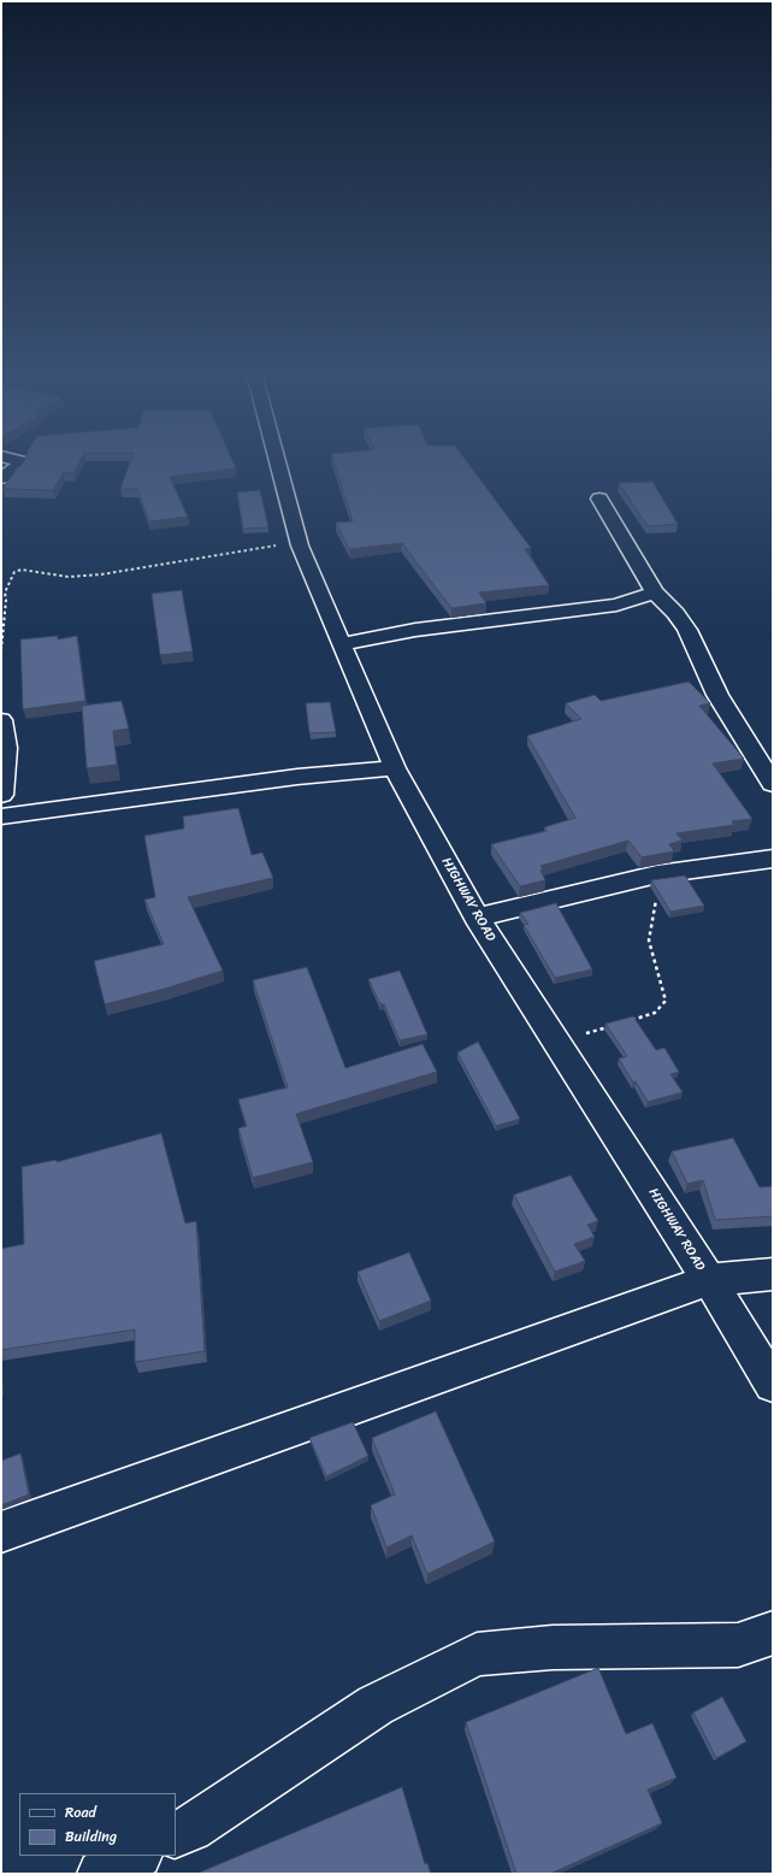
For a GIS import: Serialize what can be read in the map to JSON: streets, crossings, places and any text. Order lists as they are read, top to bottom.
{
  "streets": {
    "street": ["HIGHWAY ROAD"]
  },
  "legend": ["Road", "Building"]
}
